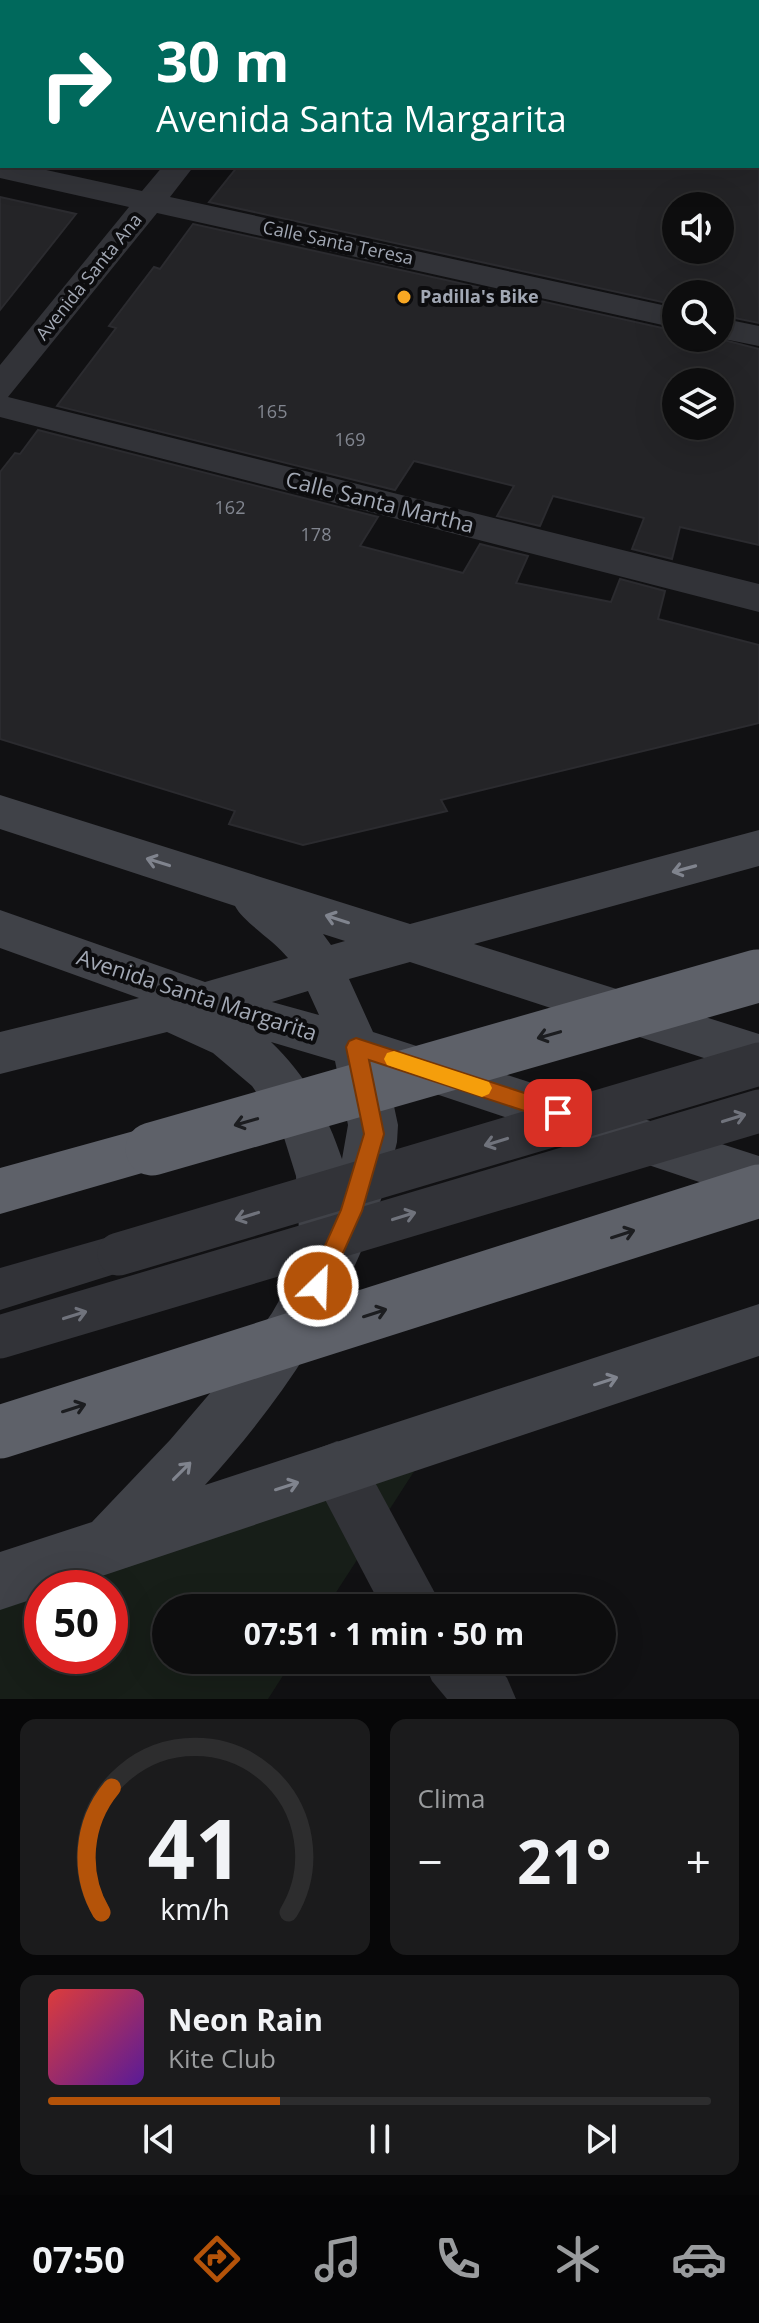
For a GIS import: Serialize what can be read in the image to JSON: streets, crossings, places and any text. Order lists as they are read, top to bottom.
{
  "streets": {
    "main road": ["Avenida Santa Margarita"],
    "street": ["Calle Santa Teresa", "Avenida Santa Ana", "Calle Santa Martha"]
  },
  "crossings": [
    ["Calle Santa Teresa", "Avenida Santa Ana"]
  ],
  "places": ["Padilla's Bike"],
  "house_numbers": [
    "165",
    "169",
    "162",
    "178"
  ],
  "page": {
    "turn": ["30 m", "Avenida Santa Margarita"],
    "limit": "50",
    "trip": "07:51 · 1 min · 50 m",
    "tile": "Clima",
    "heat": ["−", "21°", "+"],
    "song": ["Neon Rain", "Kite Club"],
    "tabs": "07:50",
    "gauge": ["41", "km/h"]
  }
}
